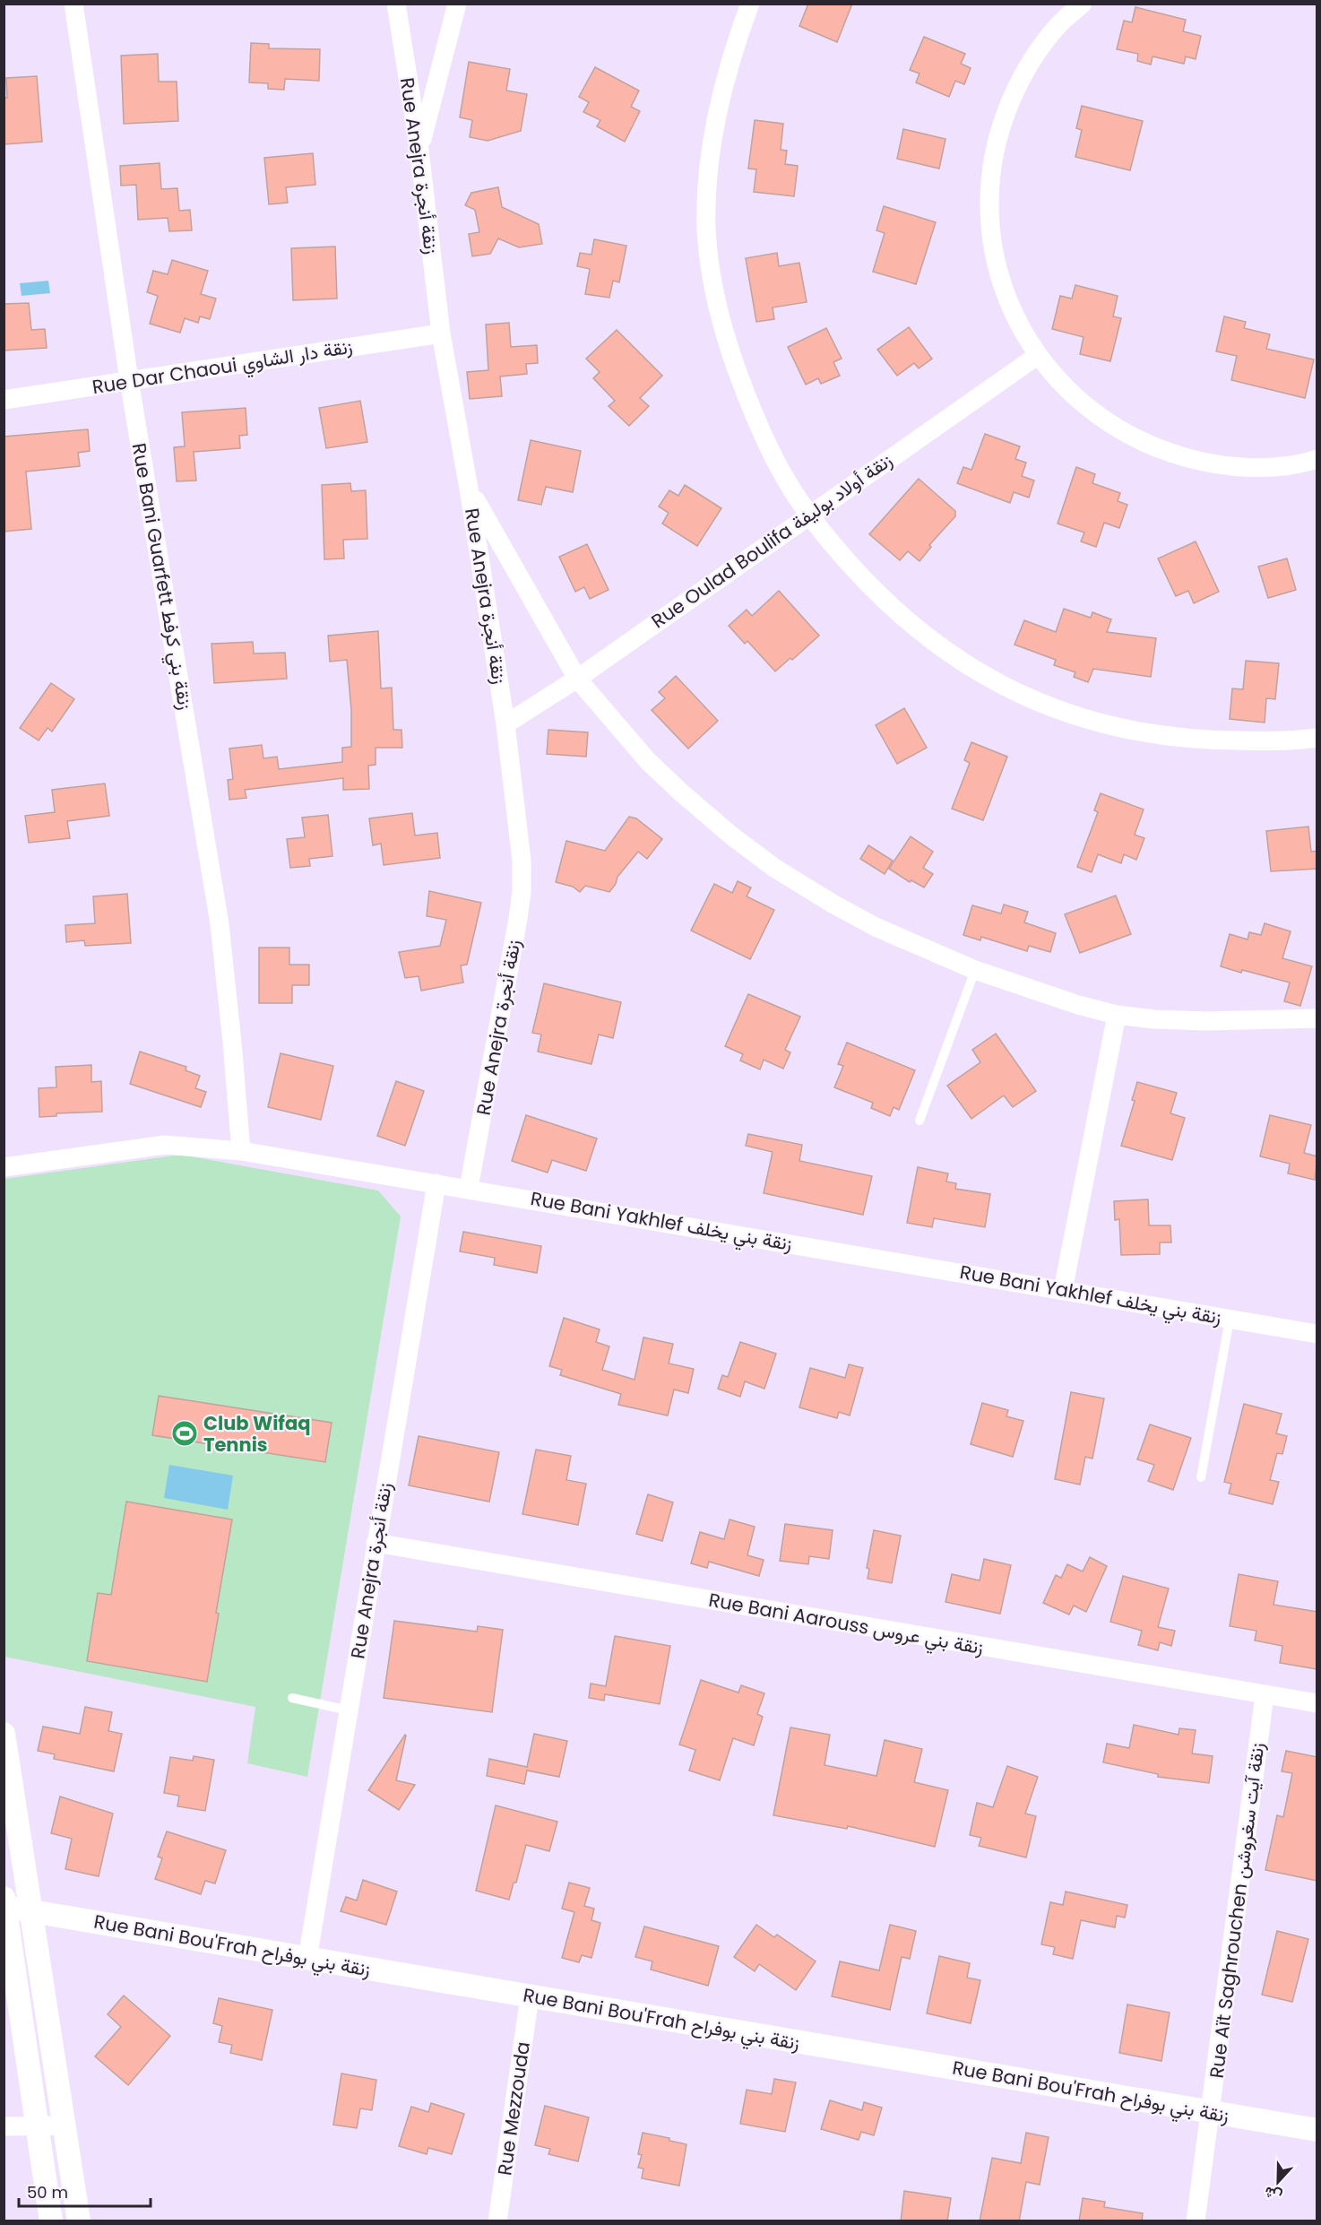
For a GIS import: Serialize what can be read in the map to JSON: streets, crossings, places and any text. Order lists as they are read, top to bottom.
{
  "streets": {
    "street": [
      "Rue Anejra زنقة أنجرة",
      "Rue Dar Chaoui زنقة دار الشاوي",
      "Rue Oulad Boulifa زنقة أولاد بوليفة",
      "Rue Bani Guarfett زنقة بني كرفط",
      "Rue Bani Yakhlef زنقة بني يخلف",
      "Rue Bani Aarouss زنقة بني عروس",
      "Rue Aït Saghrouchen زنقة آيت سغروشن",
      "Rue Bani Bou'Frah زنقة بني بوفراح",
      "Rue Mezzouda"
    ]
  },
  "crossings": [
    ["Rue Anejra زنقة أنجرة", "Rue Dar Chaoui زنقة دار الشاوي"],
    ["Rue Anejra زنقة أنجرة", "Rue Oulad Boulifa زنقة أولاد بوليفة"],
    ["Rue Anejra زنقة أنجرة", "Rue Bani Yakhlef زنقة بني يخلف"],
    ["Rue Anejra زنقة أنجرة", "Rue Bani Aarouss زنقة بني عروس"],
    ["Rue Anejra زنقة أنجرة", "Rue Bani Bou'Frah زنقة بني بوفراح"],
    ["Rue Dar Chaoui زنقة دار الشاوي", "Rue Bani Guarfett زنقة بني كرفط"],
    ["Rue Bani Guarfett زنقة بني كرفط", "Rue Bani Yakhlef زنقة بني يخلف"],
    ["Rue Bani Aarouss زنقة بني عروس", "Rue Aït Saghrouchen زنقة آيت سغروشن"],
    ["Rue Aït Saghrouchen زنقة آيت سغروشن", "Rue Bani Bou'Frah زنقة بني بوفراح"],
    ["Rue Bani Bou'Frah زنقة بني بوفراح", "Rue Mezzouda"]
  ],
  "places": {
    "sports": ["Club Wifaq Tennis"]
  },
  "scale_bar": "50 m",
  "north": "bottom"
}
